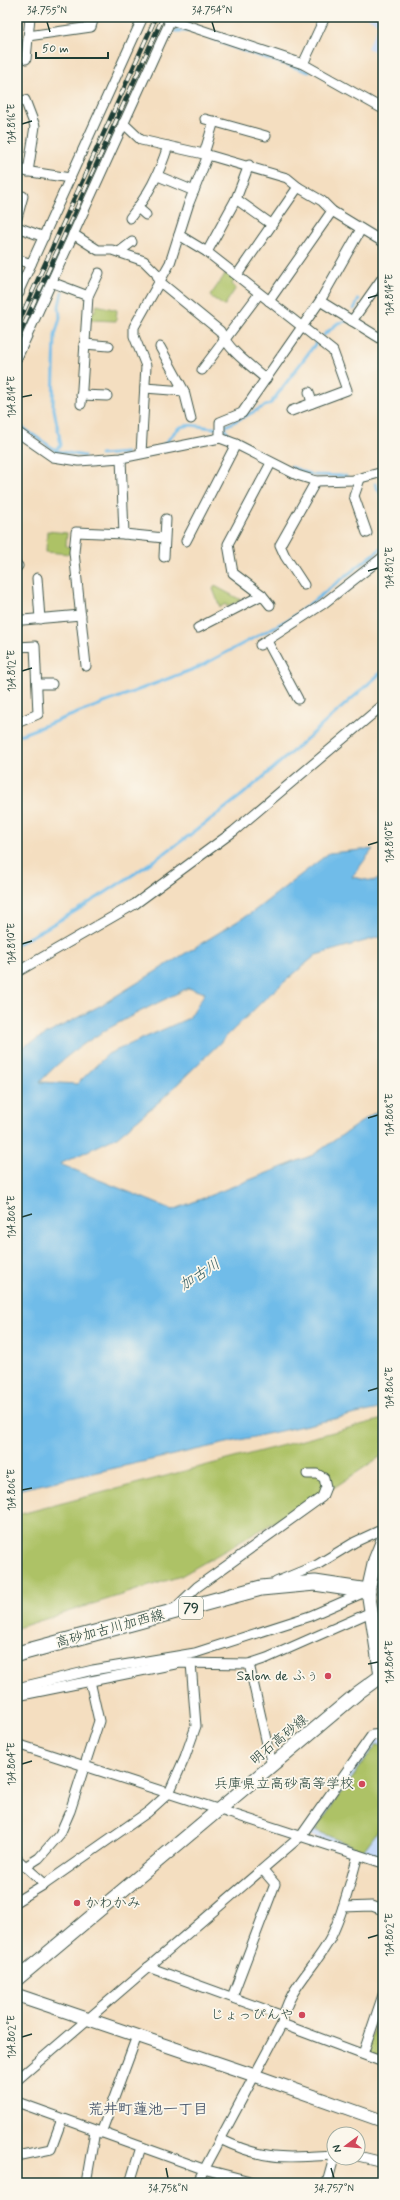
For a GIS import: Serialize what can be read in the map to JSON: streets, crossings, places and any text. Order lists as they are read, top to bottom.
{
  "streets": {
    "main road": ["79", "高砂加古川加西線", "明石高砂線"]
  },
  "crossings": [
    ["高砂加古川加西線", "明石高砂線"]
  ],
  "districts": ["荒井町蓮池一丁目"],
  "water": ["加古川"],
  "places": [
    "Salon de ふぅ",
    "兵庫県立高砂高等学校",
    "かわかみ",
    "じょっぴんや"
  ],
  "scale_bar": "50 m",
  "north": "left",
  "coordinates": [
    "34.755°N",
    "34.754°N",
    "134.816°E",
    "134.814°E",
    "134.812°E",
    "134.810°E",
    "134.808°E",
    "134.806°E",
    "134.804°E",
    "134.802°E",
    "34.758°N",
    "34.757°N"
  ]
}
